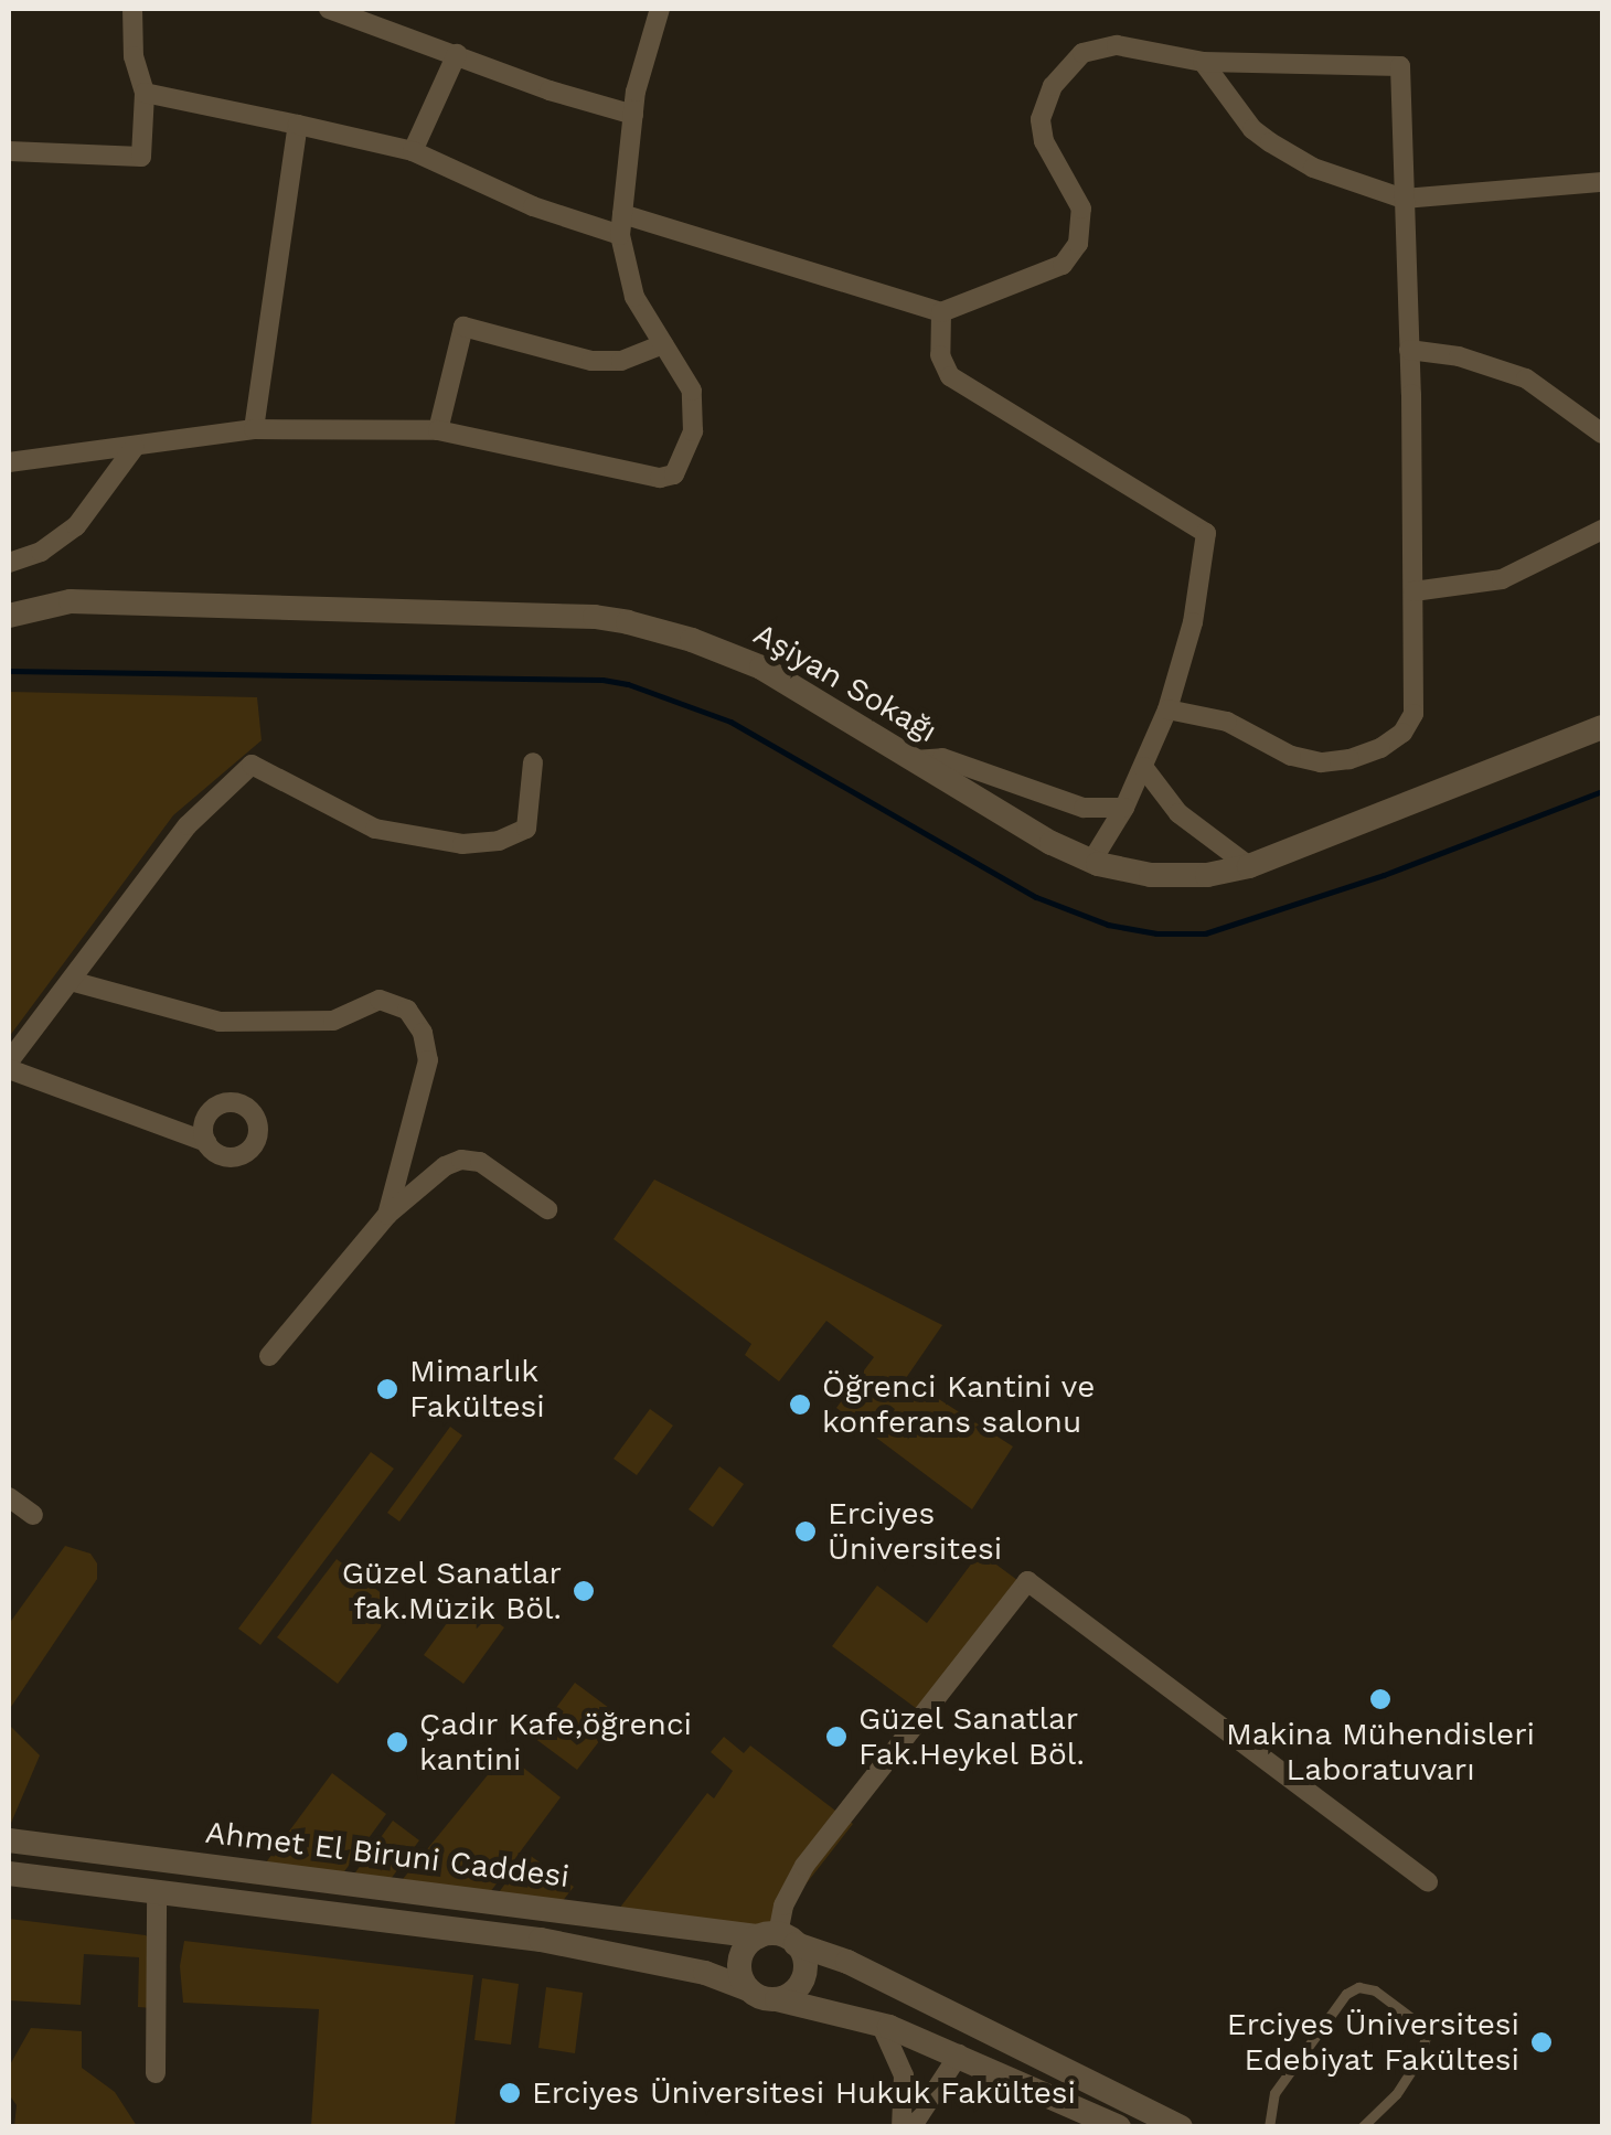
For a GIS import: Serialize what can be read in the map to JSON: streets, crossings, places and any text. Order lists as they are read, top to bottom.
{
  "streets": {
    "street": ["Aşiyan Sokağı", "Ahmet El Biruni Caddesi"]
  },
  "places": [
    "Mimarlık Fakültesi",
    "Öğrenci Kantini ve konferans salonu",
    "Erciyes Üniversitesi",
    "Güzel Sanatlar fak.Müzik Böl.",
    "Makina Mühendisleri Laboratuvarı",
    "Güzel Sanatlar Fak.Heykel Böl.",
    "Çadır Kafe,öğrenci kantini",
    "Erciyes Üniversitesi Edebiyat Fakültesi",
    "Erciyes Üniversitesi Hukuk Fakültesi"
  ]
}
